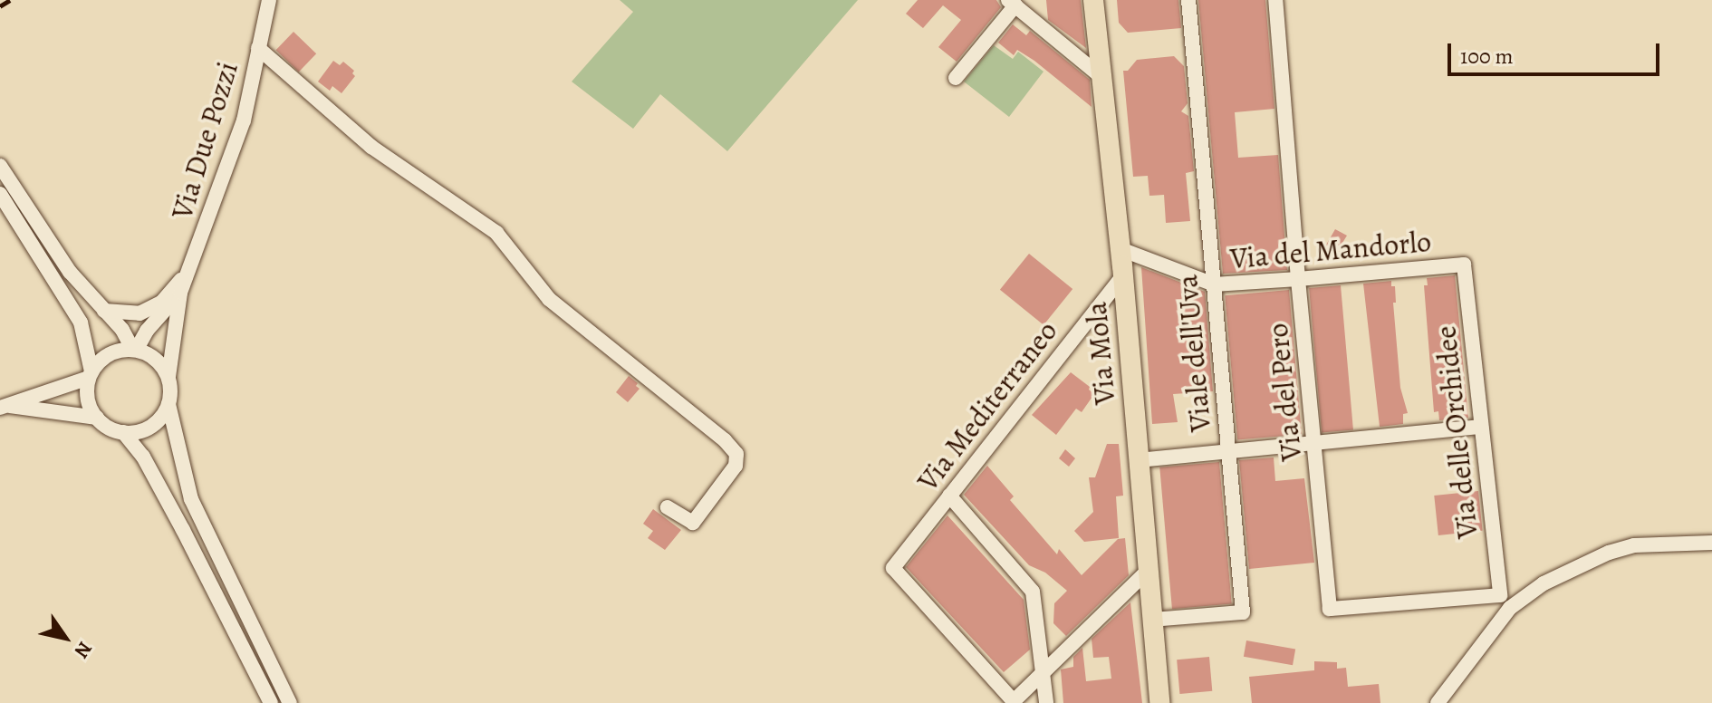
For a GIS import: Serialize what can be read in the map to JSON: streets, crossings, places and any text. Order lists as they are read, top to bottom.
{
  "streets": {
    "main road": ["Via Mola"],
    "street": [
      "Via Due Pozzi",
      "Via del Mandorlo",
      "Viale dell'Uva",
      "Via del Pero",
      "Via Mediterraneo",
      "Via delle Orchidee"
    ]
  },
  "crossings": [
    ["Via del Mandorlo", "Via Mola"],
    ["Via del Mandorlo", "Viale dell'Uva"],
    ["Via del Mandorlo", "Via del Pero"],
    ["Via del Mandorlo", "Via delle Orchidee"],
    ["Via Mola", "Viale dell'Uva"],
    ["Via Mola", "Via Mediterraneo"],
    ["Via del Pero", "Via delle Orchidee"]
  ],
  "scale_bar": "100 m",
  "north": "bottom right"
}
